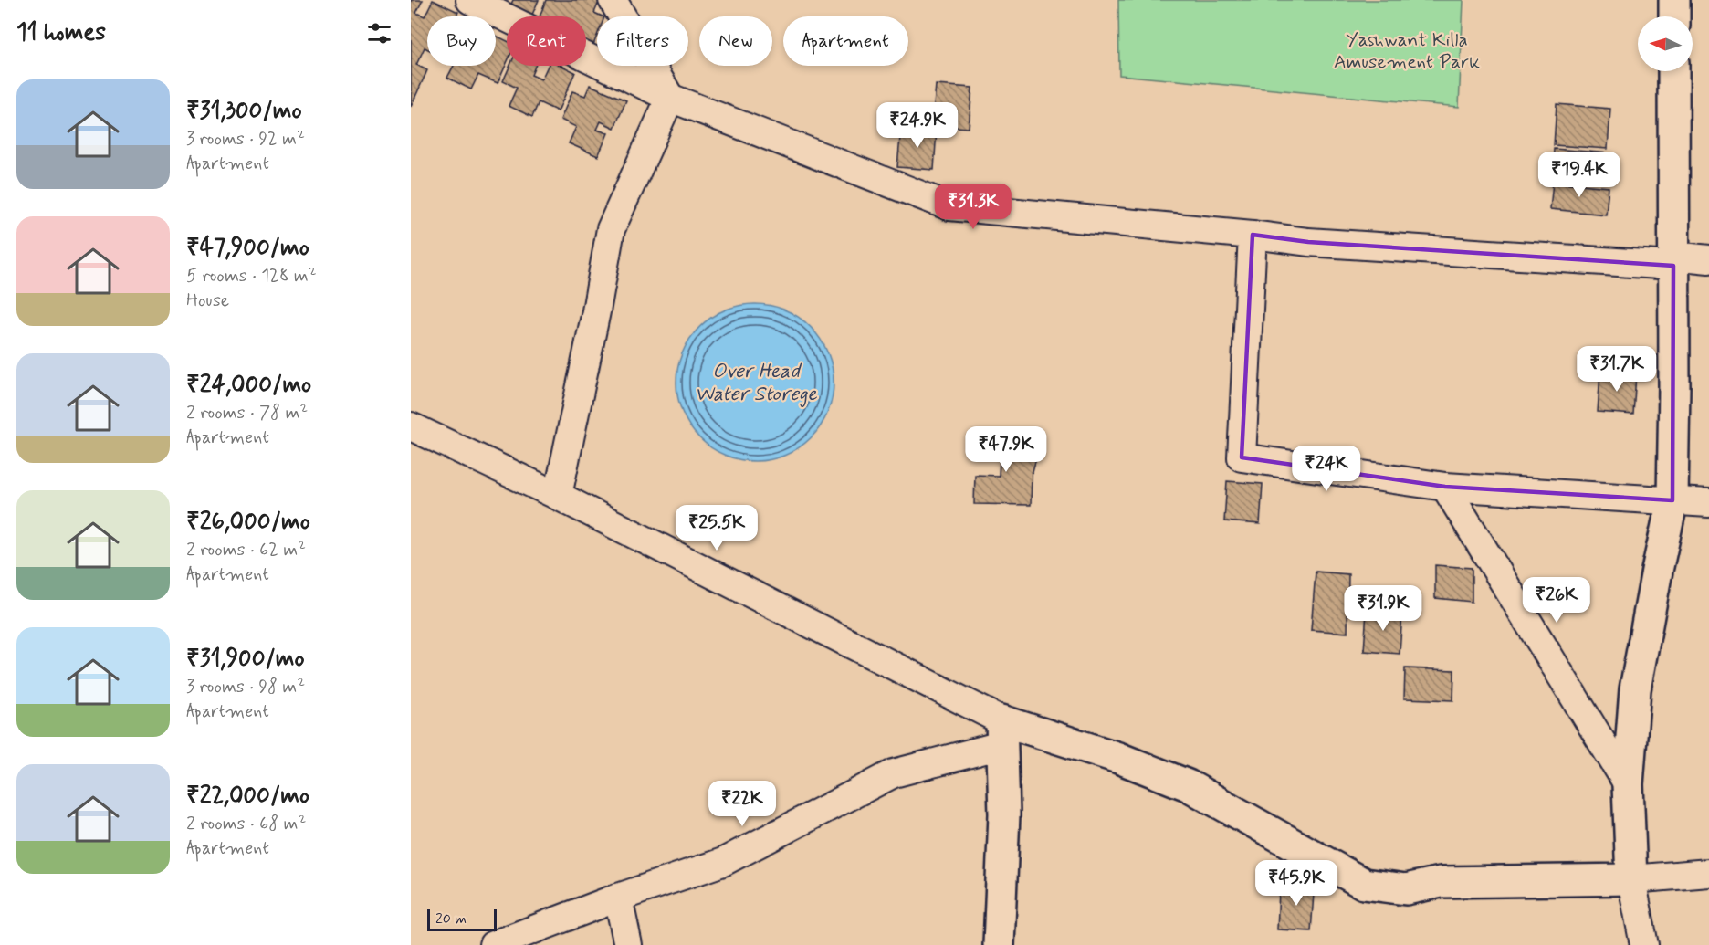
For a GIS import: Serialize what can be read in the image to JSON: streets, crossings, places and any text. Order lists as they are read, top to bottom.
{
  "water": ["Over Head Water Storege"],
  "parks": ["Yashwant Killa Amusement Park"],
  "scale_bar": "20 m",
  "north": "left",
  "page": {
    "heading": "11 homes",
    "chip": [
      "Buy",
      "Rent",
      "Filters",
      "New",
      "Apartment"
    ],
    "list": [
      {
        "name": "₹31,300/mo",
        "note": "3 rooms · 92 m² · Apartment"
      },
      {
        "name": "₹47,900/mo",
        "note": "5 rooms · 128 m² · House"
      },
      {
        "name": "₹24,000/mo",
        "note": "2 rooms · 78 m² · Apartment"
      },
      {
        "name": "₹26,000/mo",
        "note": "2 rooms · 62 m² · Apartment"
      },
      {
        "name": "₹31,900/mo",
        "note": "3 rooms · 98 m² · Apartment"
      },
      {
        "name": "₹22,000/mo",
        "note": "2 rooms · 68 m² · Apartment"
      }
    ],
    "price": [
      "₹24.9K",
      "₹19.4K",
      "₹31.3K",
      "₹31.7K",
      "₹47.9K",
      "₹24K",
      "₹25.5K",
      "₹26K",
      "₹31.9K",
      "₹22K",
      "₹45.9K"
    ],
    "scale": "20 m"
  }
}
